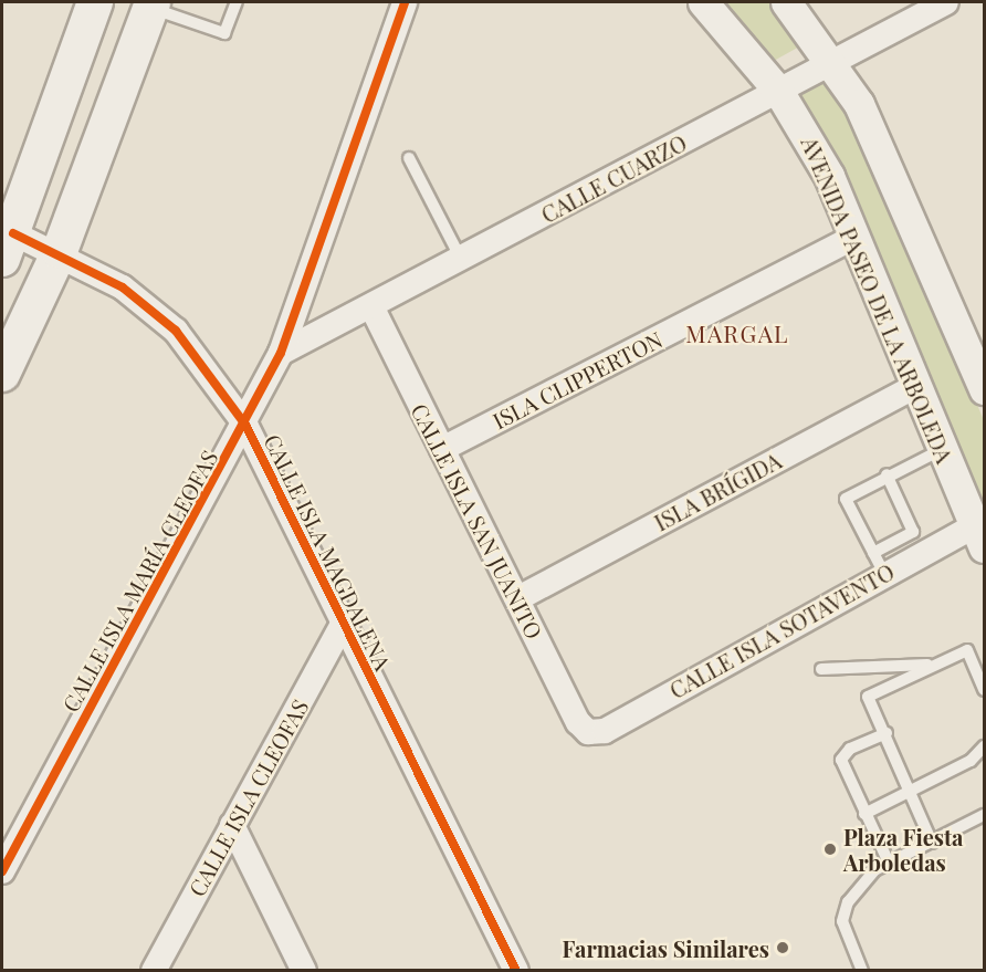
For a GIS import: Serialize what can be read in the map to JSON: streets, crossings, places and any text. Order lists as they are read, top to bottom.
{
  "streets": {
    "street": [
      "CALLE CUARZO",
      "AVENIDA PASEO DE LA ARBOLEDA",
      "ISLA CLIPPERTON",
      "ISLA BRÍGIDA",
      "CALLE ISLA SAN JUANITO",
      "CALLE ISLA MAGDALENA",
      "CALLE ISLA MARÍA CLEOFAS",
      "CALLE ISLA SOTAVENTO",
      "CALLE ISLA CLEOFAS"
    ]
  },
  "crossings": [
    ["CALLE CUARZO", "AVENIDA PASEO DE LA ARBOLEDA"],
    ["CALLE CUARZO", "CALLE ISLA SAN JUANITO"],
    ["CALLE CUARZO", "CALLE ISLA MARÍA CLEOFAS"],
    ["AVENIDA PASEO DE LA ARBOLEDA", "ISLA CLIPPERTON"],
    ["AVENIDA PASEO DE LA ARBOLEDA", "ISLA BRÍGIDA"],
    ["AVENIDA PASEO DE LA ARBOLEDA", "CALLE ISLA SOTAVENTO"],
    ["ISLA CLIPPERTON", "CALLE ISLA SAN JUANITO"],
    ["ISLA BRÍGIDA", "CALLE ISLA SAN JUANITO"],
    ["CALLE ISLA SAN JUANITO", "CALLE ISLA SOTAVENTO"],
    ["CALLE ISLA MAGDALENA", "CALLE ISLA MARÍA CLEOFAS"],
    ["CALLE ISLA MAGDALENA", "CALLE ISLA CLEOFAS"]
  ],
  "districts": ["MARGAL"],
  "places": ["Plaza Fiesta Arboledas", "Farmacias Similares"]
}
